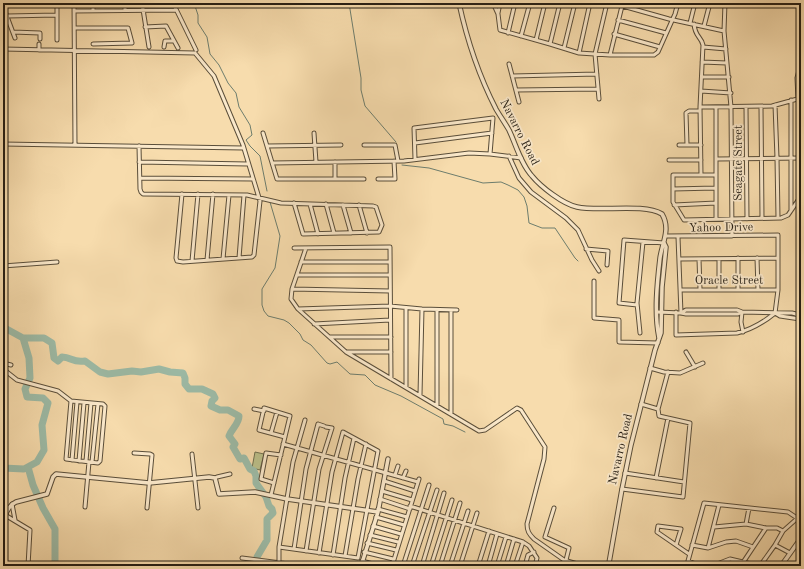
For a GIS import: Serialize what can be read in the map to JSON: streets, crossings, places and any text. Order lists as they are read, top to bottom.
{
  "streets": {
    "street": [
      "Navarro Road",
      "Seagate Street",
      "Yahoo Drive",
      "Oracle Street"
    ]
  },
  "crossings": [
    ["Navarro Road", "Yahoo Drive"]
  ]
}
